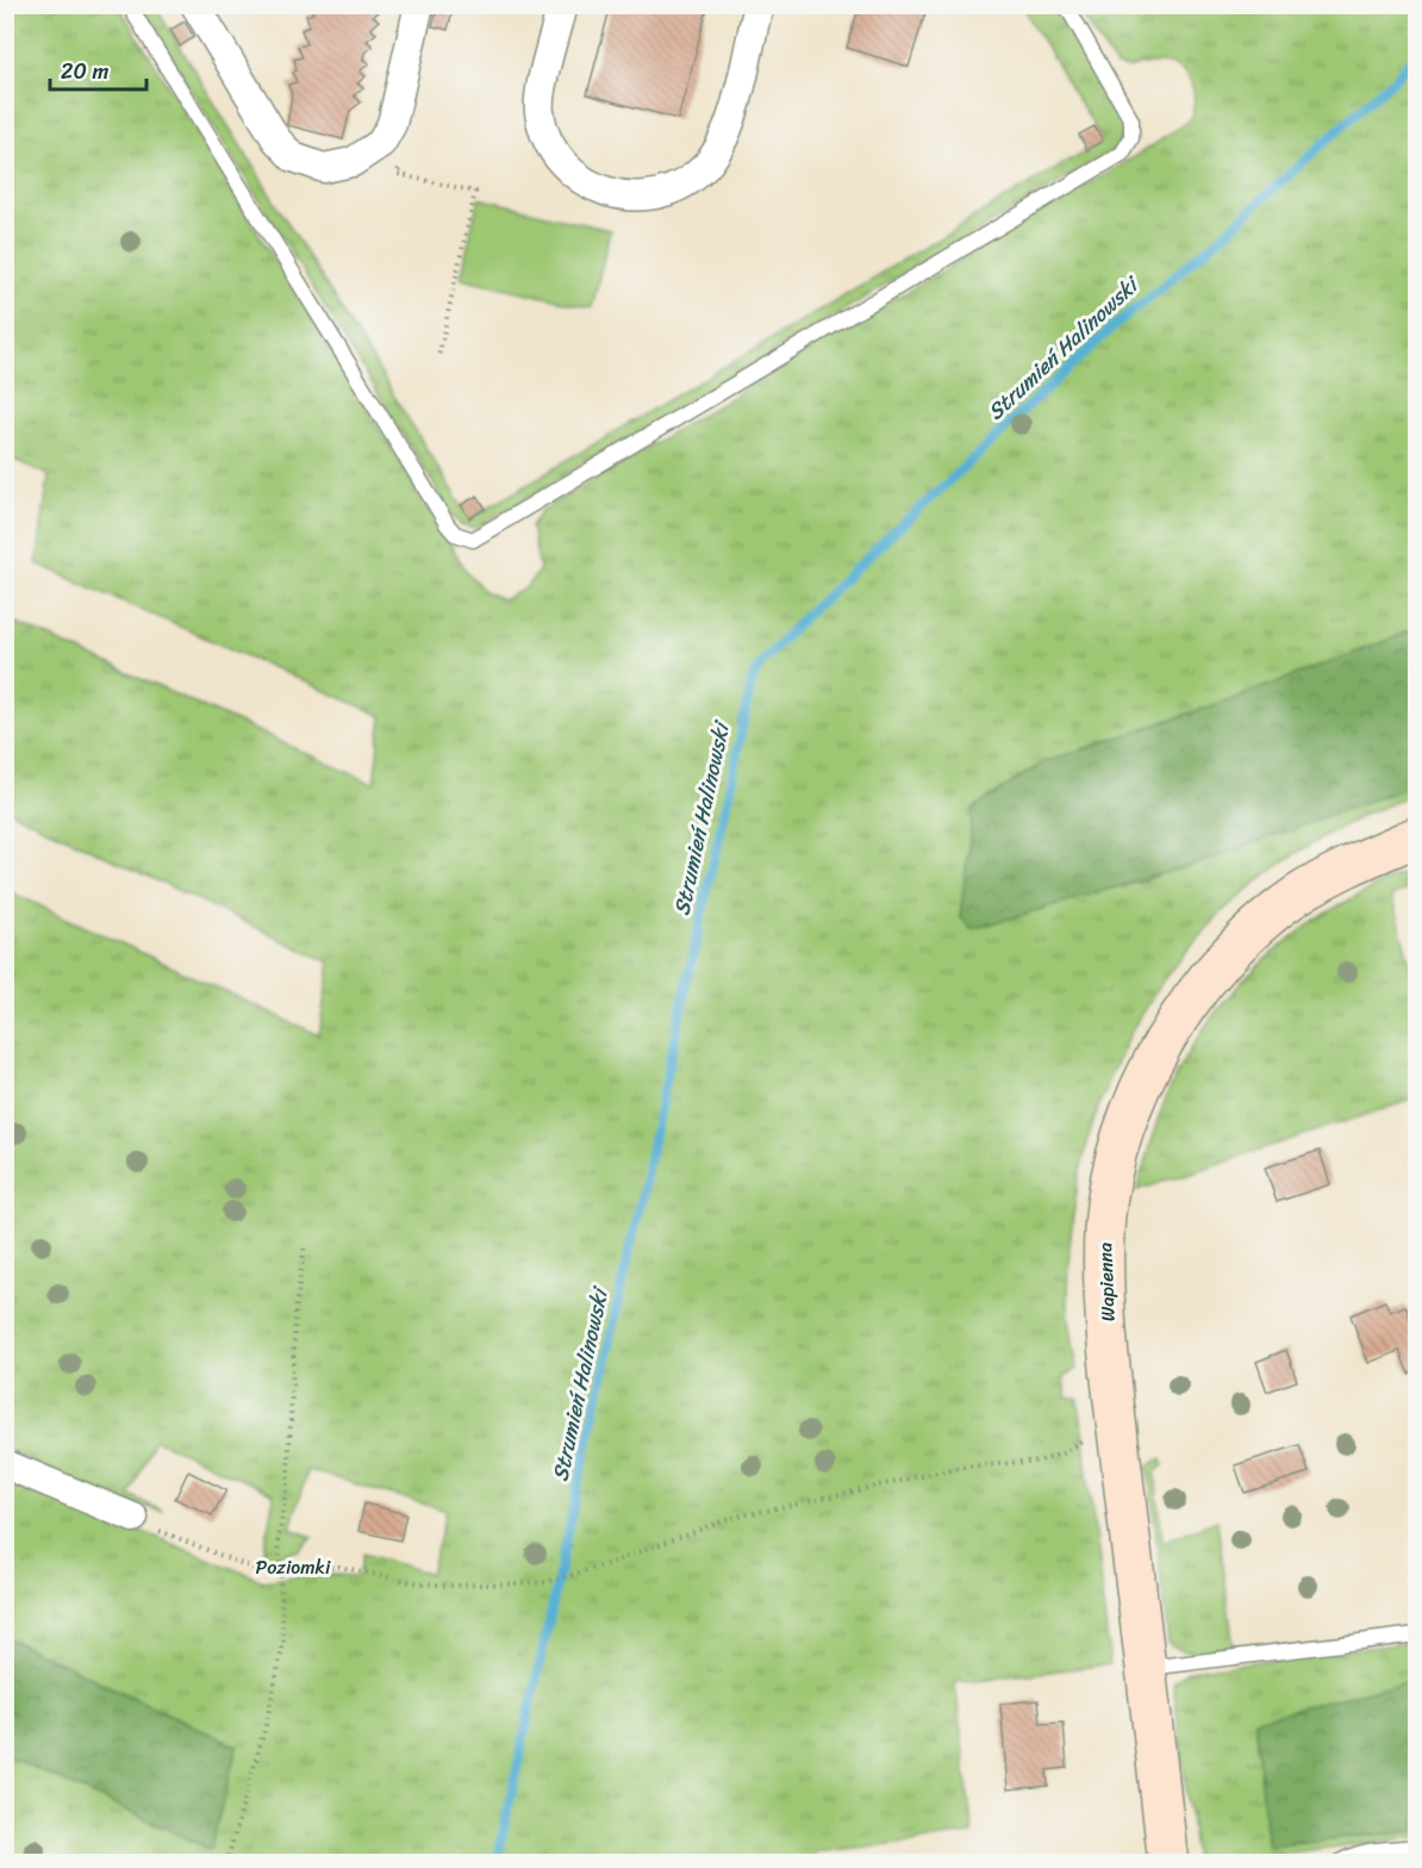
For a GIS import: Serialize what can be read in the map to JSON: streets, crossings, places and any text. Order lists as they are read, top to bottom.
{
  "streets": {
    "street": ["Wapienna"],
    "path": ["Poziomki"]
  },
  "crossings": [
    ["Wapienna", "Poziomki"]
  ],
  "water": ["Strumień Halinowski"],
  "scale_bar": "20 m"
}
